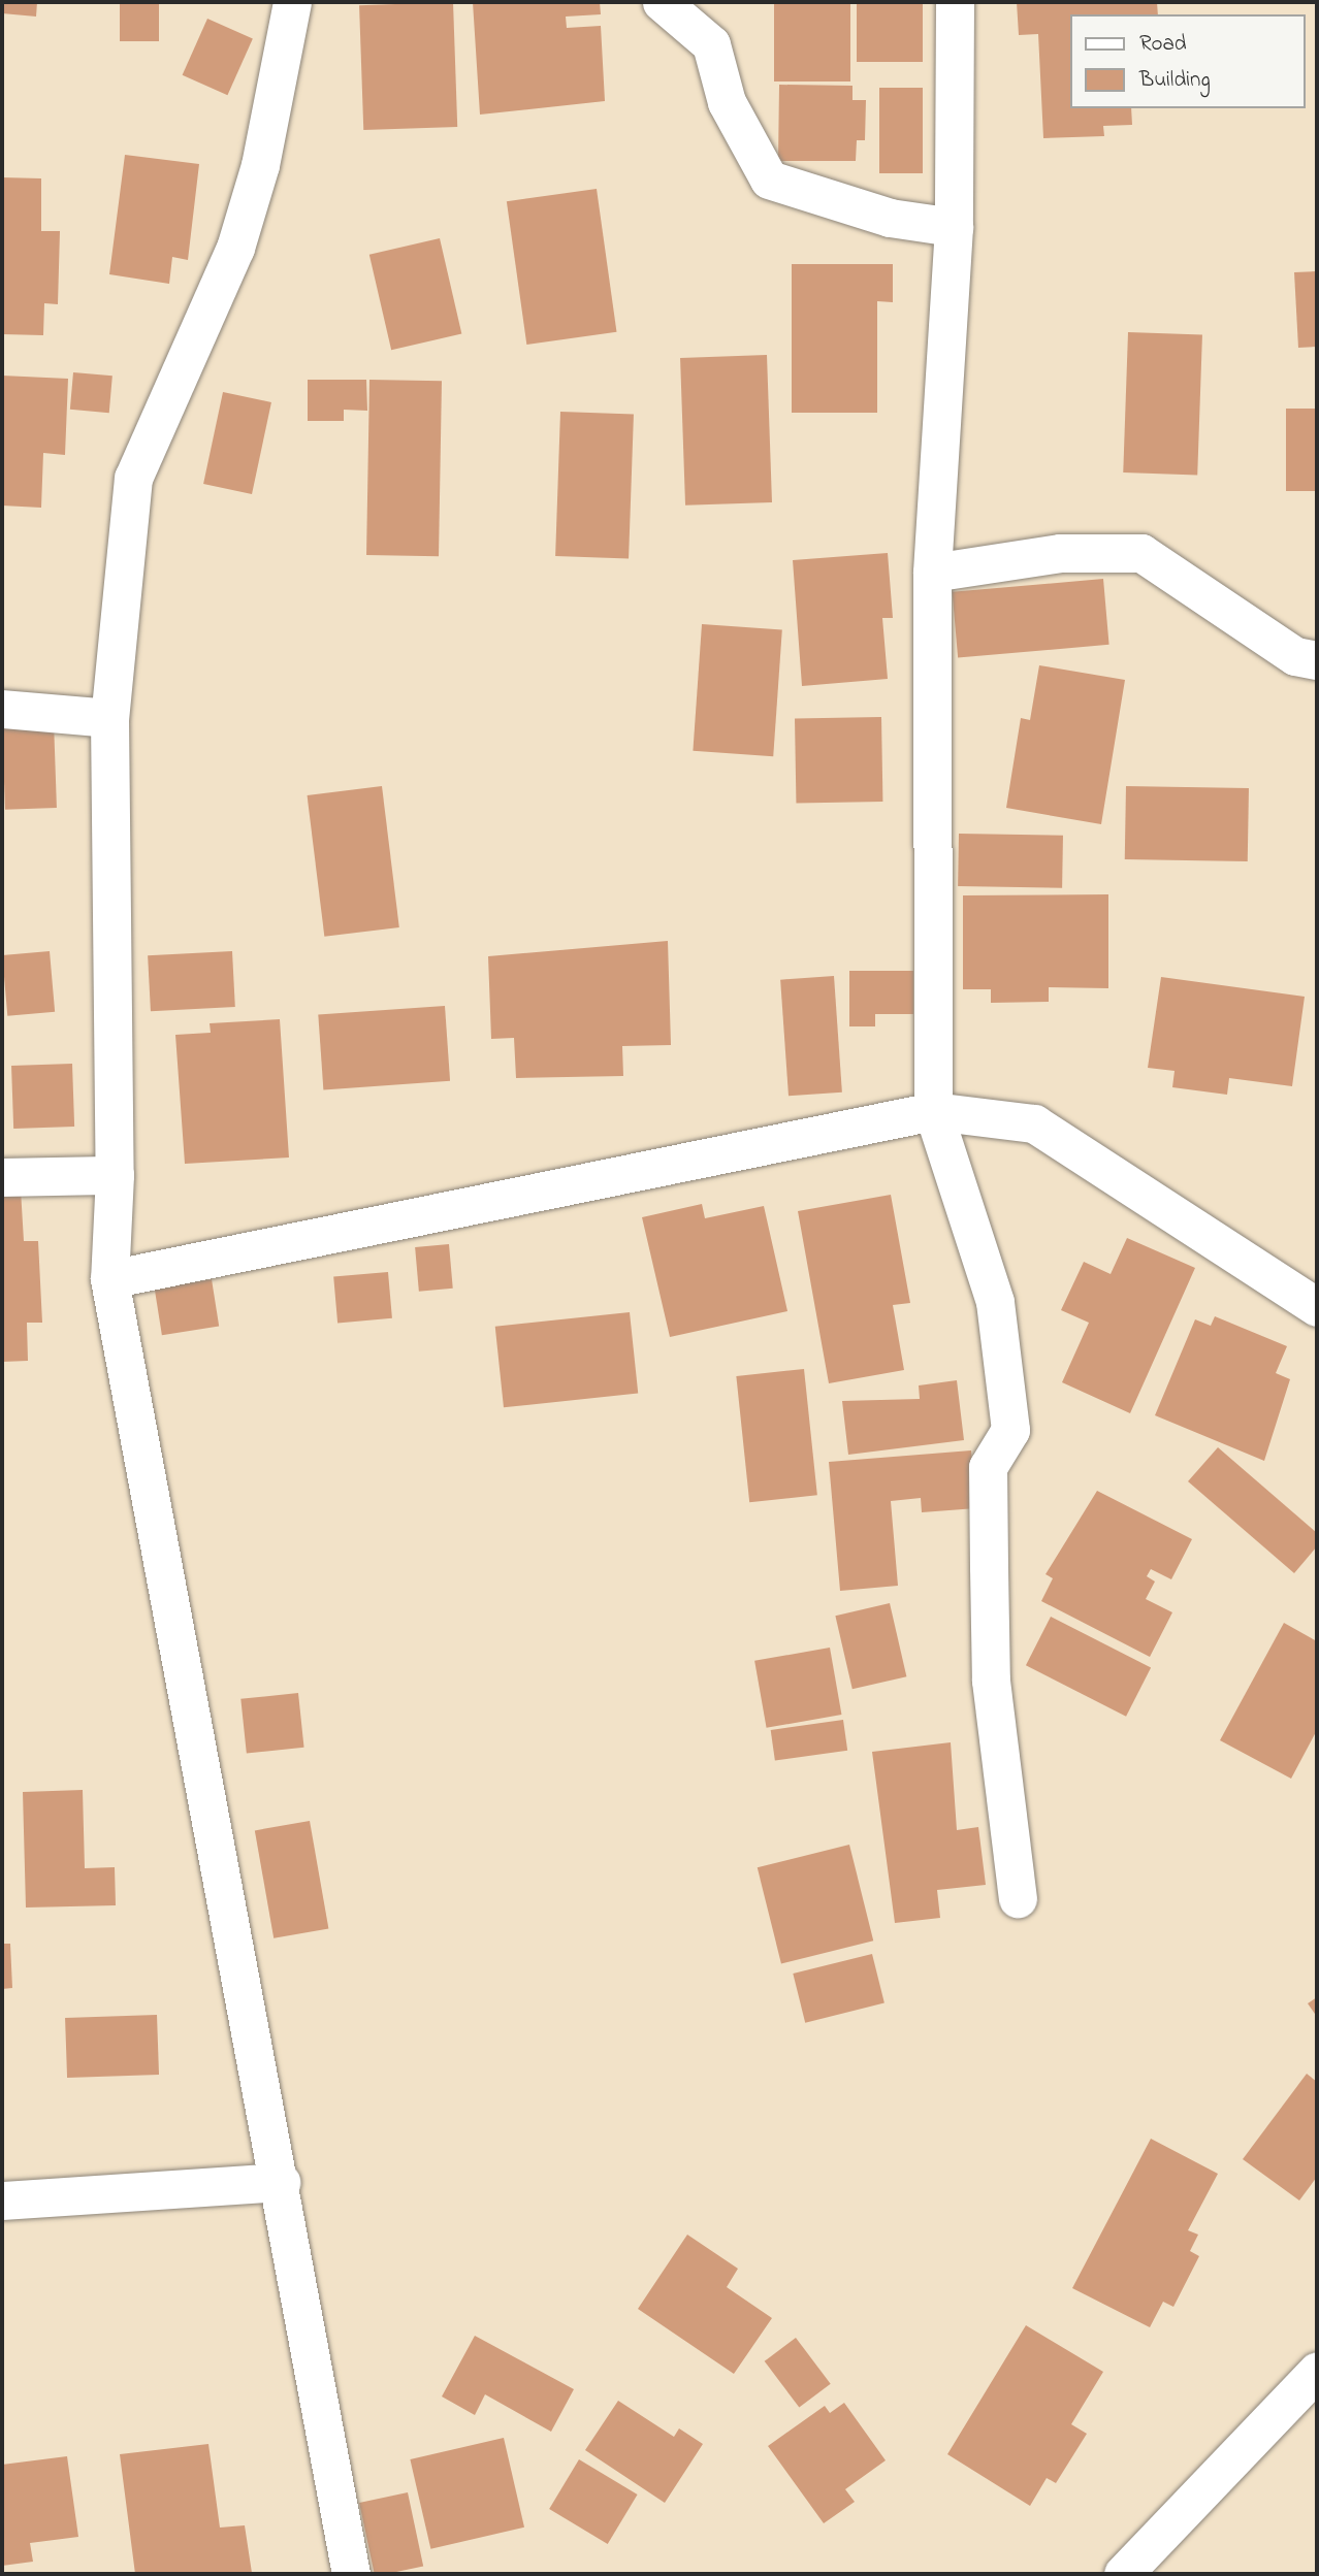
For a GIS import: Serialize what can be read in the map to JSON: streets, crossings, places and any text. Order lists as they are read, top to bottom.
{
  "legend": ["Road", "Building"]
}
